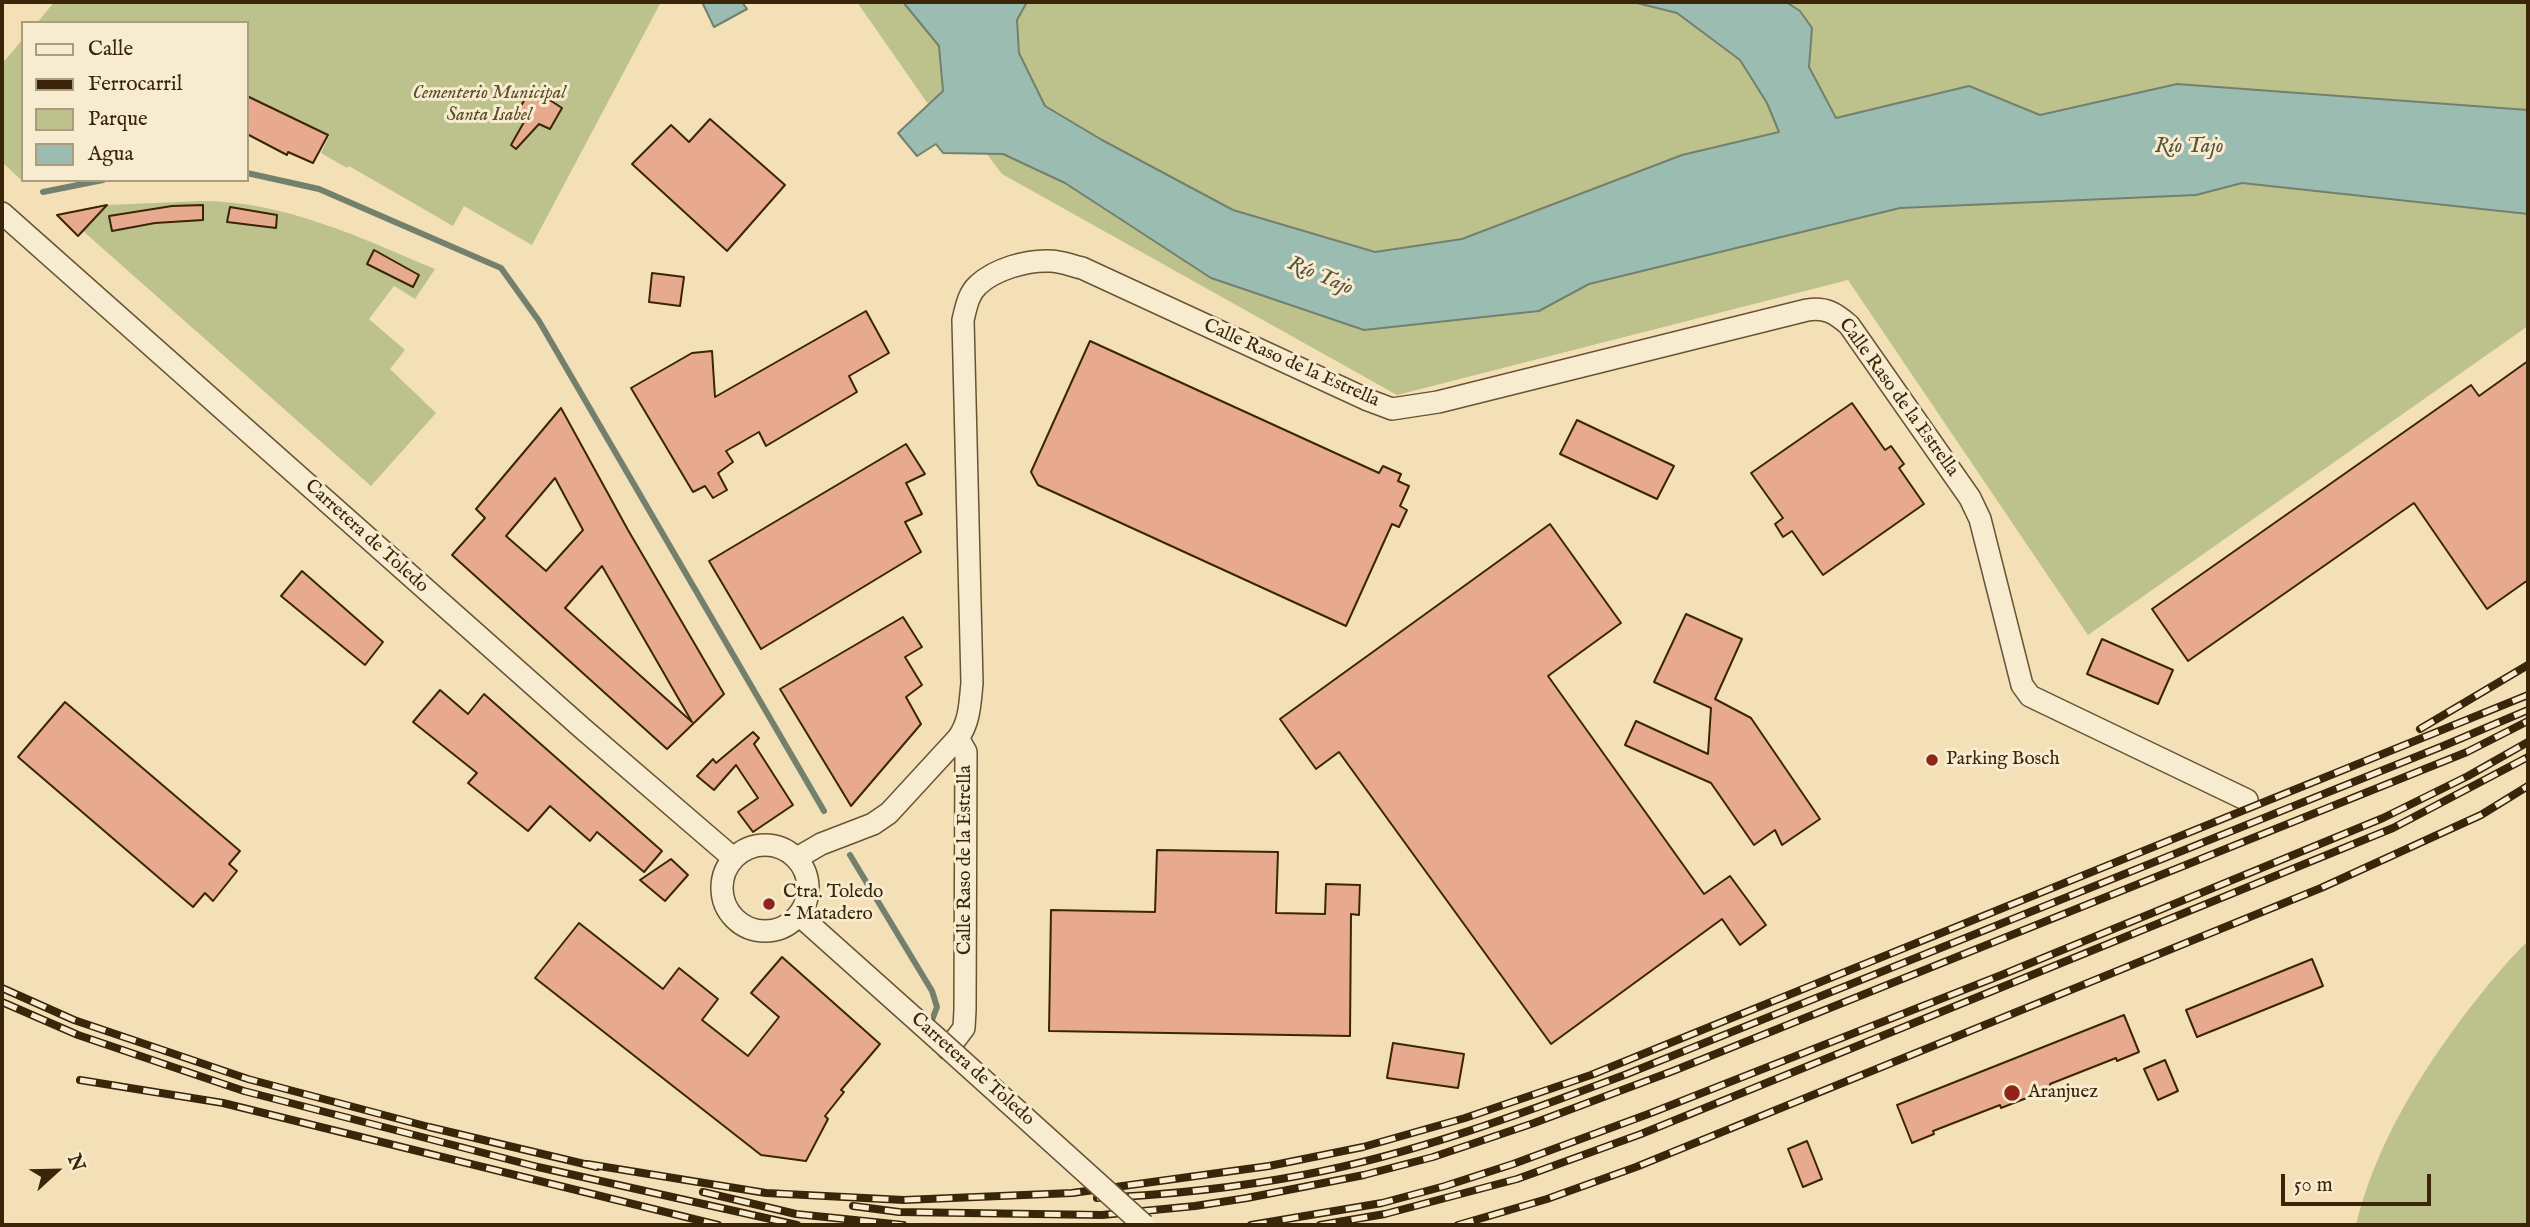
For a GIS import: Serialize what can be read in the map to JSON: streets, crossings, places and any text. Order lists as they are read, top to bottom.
{
  "streets": {
    "street": ["Calle Raso de la Estrella", "Carretera de Toledo"]
  },
  "crossings": [
    ["Calle Raso de la Estrella", "Carretera de Toledo"]
  ],
  "water": ["Río Tajo"],
  "parks": ["Cementerio Municipal Santa Isabel"],
  "places": ["Parking Bosch", "Ctra. Toledo - Matadero", "Aranjuez"],
  "legend": [
    "Calle",
    "Ferrocarril",
    "Parque",
    "Agua"
  ],
  "scale_bar": "50 m",
  "north": "right"
}
